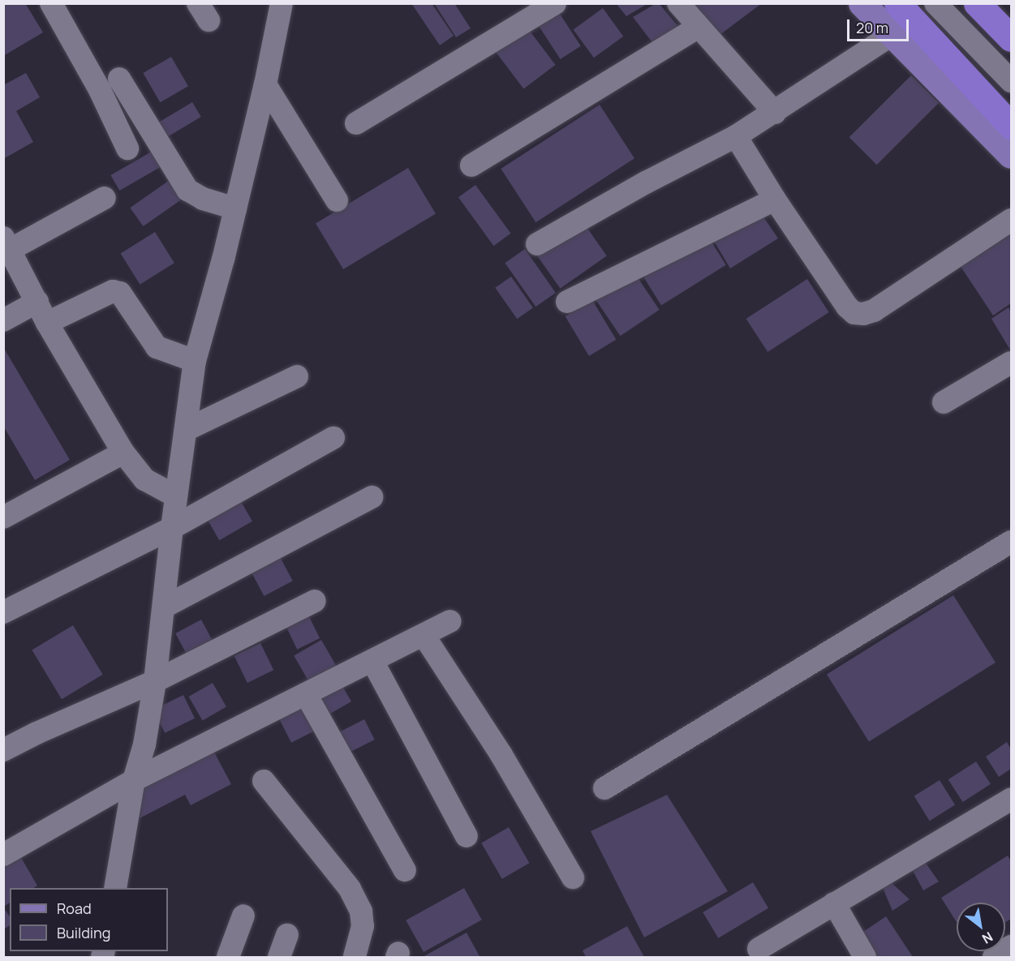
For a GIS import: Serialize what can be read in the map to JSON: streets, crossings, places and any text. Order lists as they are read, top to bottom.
{
  "legend": ["Road", "Building"],
  "scale_bar": "20 m",
  "north": "bottom right"
}
